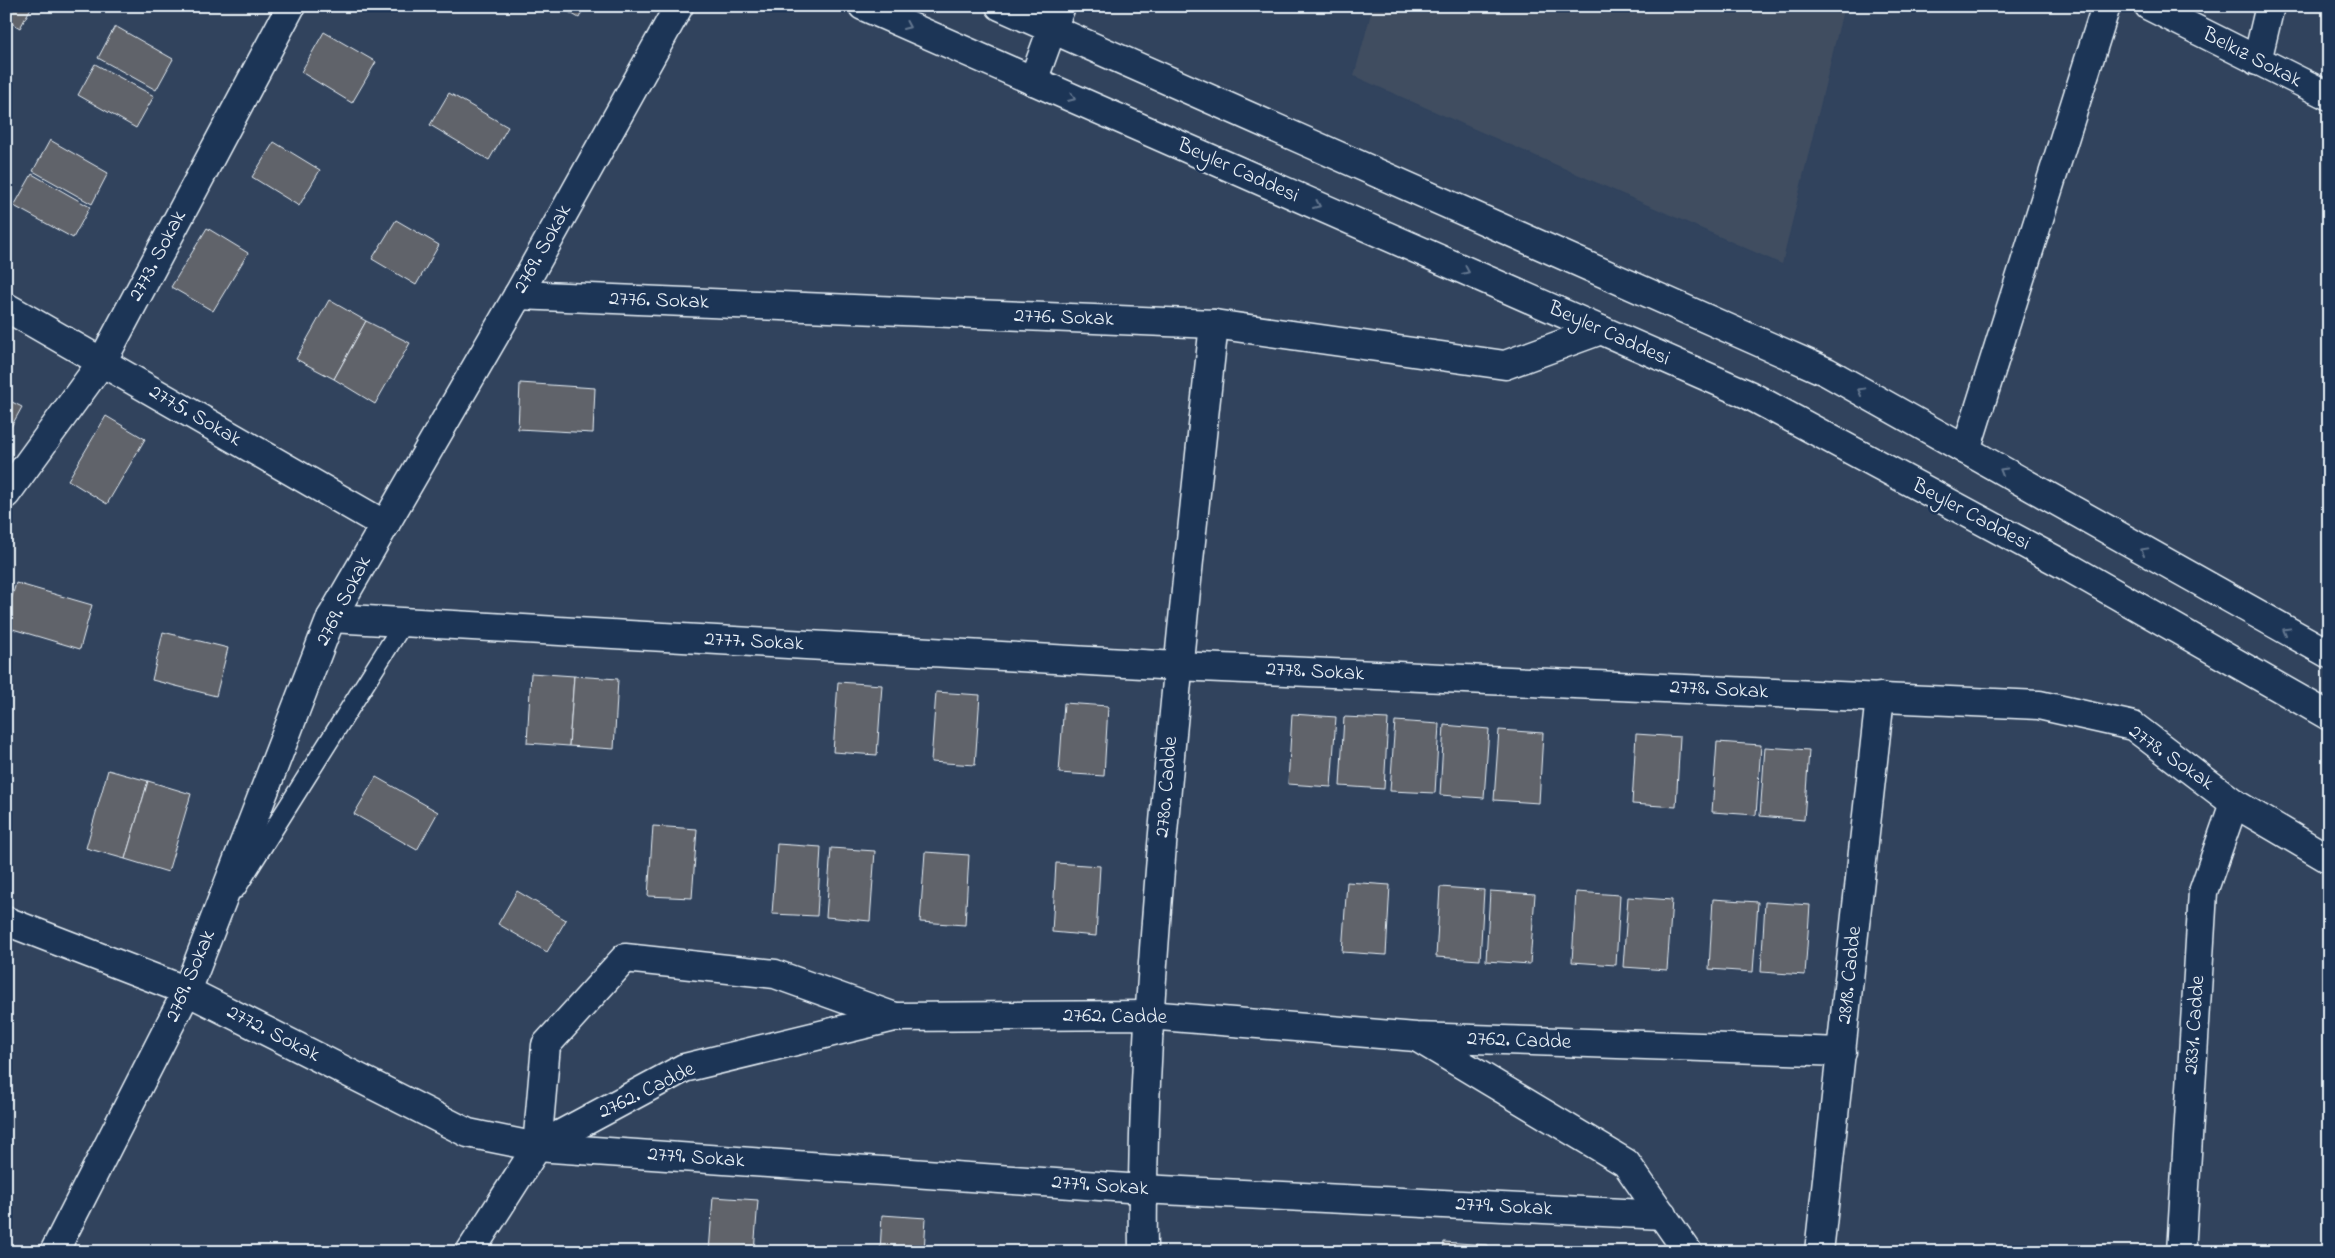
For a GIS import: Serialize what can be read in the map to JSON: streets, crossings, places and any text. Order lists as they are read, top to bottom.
{
  "streets": {
    "street": [
      "Belkız Sokak",
      "Beyler Caddesi",
      "2769. Sokak",
      "2773. Sokak",
      "2776. Sokak",
      "2775. Sokak",
      "2777. Sokak",
      "2778. Sokak",
      "2780. Cadde",
      "2818. Cadde",
      "2762. Cadde",
      "2831. Cadde",
      "2772. Sokak",
      "2779. Sokak"
    ]
  },
  "crossings": [
    ["Beyler Caddesi", "2776. Sokak"],
    ["2769. Sokak", "2776. Sokak"],
    ["2769. Sokak", "2775. Sokak"],
    ["2769. Sokak", "2777. Sokak"],
    ["2769. Sokak", "2772. Sokak"],
    ["2773. Sokak", "2775. Sokak"],
    ["2776. Sokak", "2780. Cadde"],
    ["2777. Sokak", "2778. Sokak"],
    ["2777. Sokak", "2780. Cadde"],
    ["2778. Sokak", "2780. Cadde"],
    ["2778. Sokak", "2818. Cadde"],
    ["2778. Sokak", "2831. Cadde"],
    ["2780. Cadde", "2762. Cadde"],
    ["2780. Cadde", "2779. Sokak"],
    ["2818. Cadde", "2762. Cadde"],
    ["2762. Cadde", "2772. Sokak"],
    ["2762. Cadde", "2779. Sokak"],
    ["2772. Sokak", "2779. Sokak"]
  ]
}
